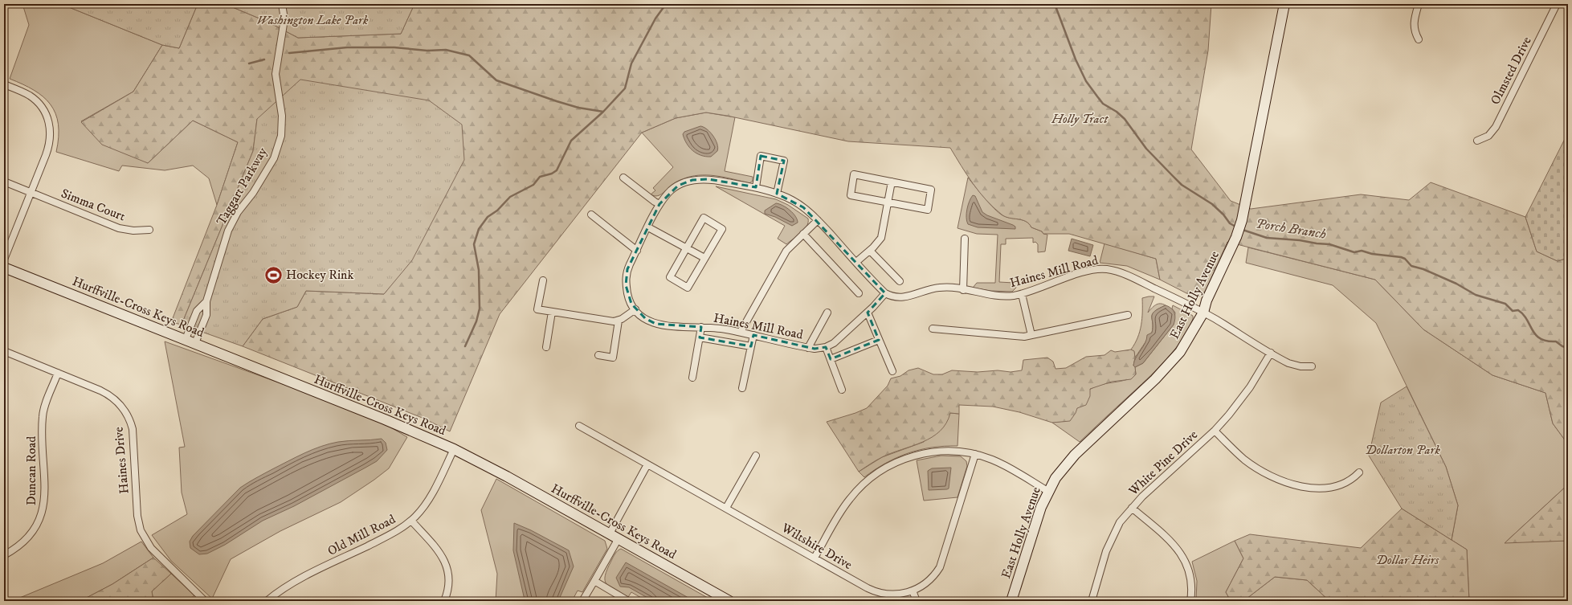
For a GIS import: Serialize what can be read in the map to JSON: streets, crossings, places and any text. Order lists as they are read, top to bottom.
{
  "streets": {
    "main road": ["East Holly Avenue", "Hurffville-Cross Keys Road"],
    "street": [
      "Olmsted Drive",
      "Taggart Parkway",
      "Simma Court",
      "Haines Mill Road",
      "Haines Drive",
      "White Pine Drive",
      "Duncan Road",
      "Old Mill Road",
      "Wiltshire Drive"
    ]
  },
  "crossings": [
    ["Taggart Parkway", "Hurffville-Cross Keys Road"],
    ["Haines Mill Road", "East Holly Avenue"],
    ["Haines Mill Road", "White Pine Drive"],
    ["Hurffville-Cross Keys Road", "Old Mill Road"],
    ["Haines Drive", "Duncan Road"]
  ],
  "water": ["Porch Branch"],
  "parks": [
    "Washington Lake Park",
    "Holly Tract",
    "Dollarton Park",
    "Dollar Heirs"
  ],
  "places": {
    "sports": ["Hockey Rink"]
  }
}
